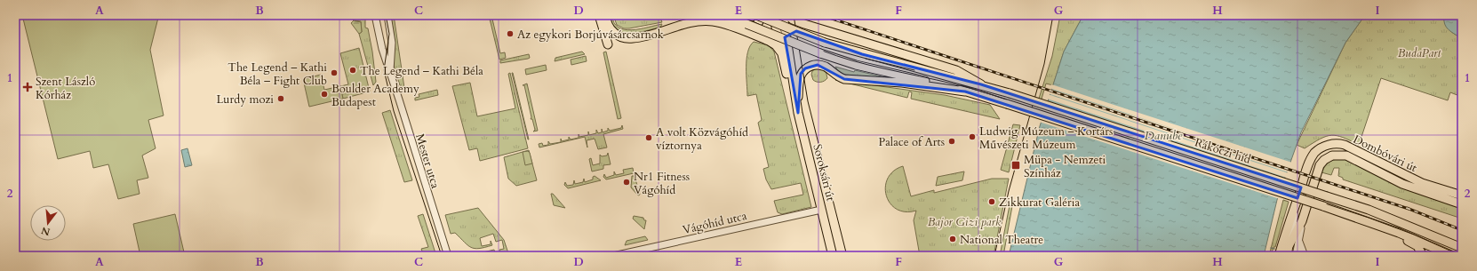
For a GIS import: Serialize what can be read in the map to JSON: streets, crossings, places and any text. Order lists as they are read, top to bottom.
{
  "streets": {
    "main road": ["Rákóczi híd", "Dombóvári út", "Soroksári út"],
    "street": ["Mester utca", "Vágóhíd utca"]
  },
  "crossings": [
    ["Soroksári út", "Vágóhíd utca"]
  ],
  "water": ["Danube"],
  "parks": ["BudaPart", "Bajor Gizi park"],
  "places": {
    "other": [
      "Az egykori Borjúvásárcsarnok",
      "The Legend – Kathi Béla",
      "The Legend – Kathi Béla – Fight Club",
      "Boulder Academy Budapest",
      "Lurdy mozi",
      "Ludwig Múzeum – Kortárs Művészeti Múzeum",
      "A volt Közvágóhíd víztornya",
      "Palace of Arts",
      "Nr1 Fitness Vágóhíd",
      "Zikkurat Galéria",
      "National Theatre"
    ],
    "health": ["Szent László Kórház"],
    "transit": ["Müpa - Nemzeti Színház"]
  },
  "north": "bottom",
  "grid": {
    "columns": [
      "A",
      "B",
      "C",
      "D",
      "E",
      "F",
      "G",
      "H",
      "I"
    ],
    "rows": ["1", "2"]
  }
}
